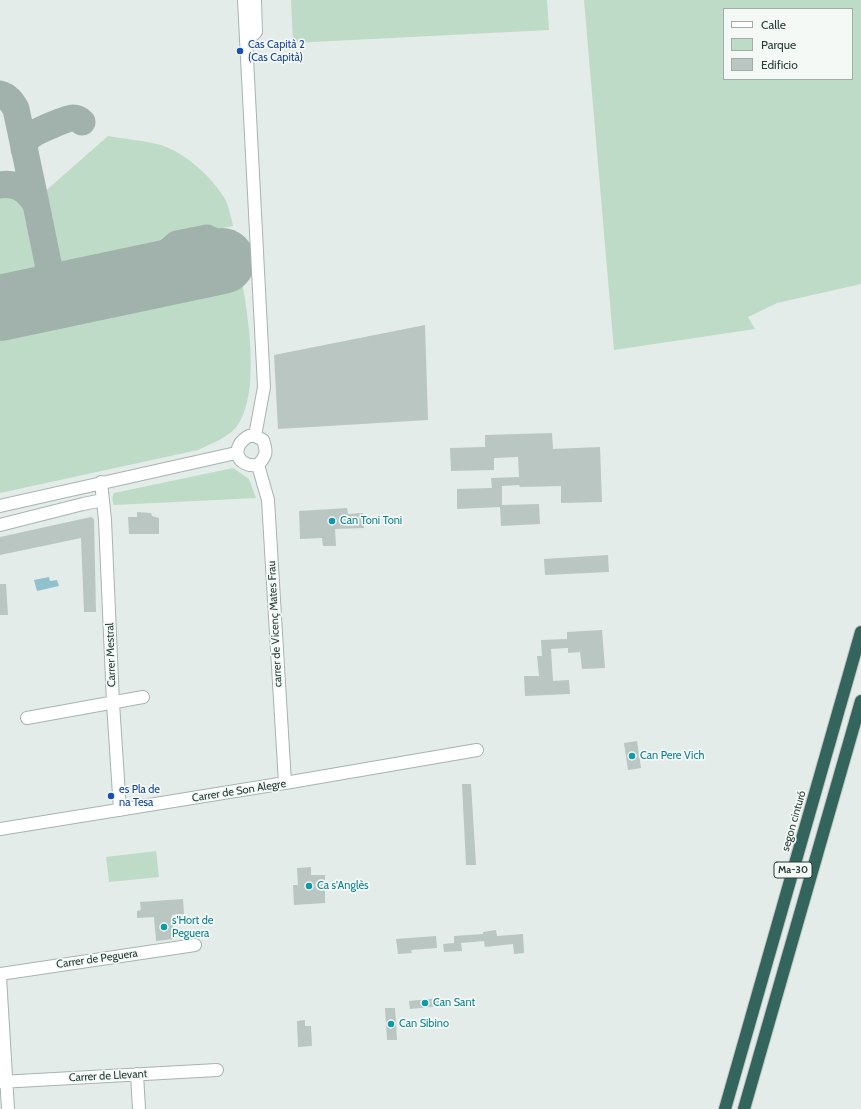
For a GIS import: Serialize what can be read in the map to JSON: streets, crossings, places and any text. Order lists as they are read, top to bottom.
{
  "streets": {
    "highway": ["segon cinturó", "Ma-30"],
    "street": [
      "carrer de Vicenç Mates Frau",
      "Carrer Mestral",
      "Carrer de Son Alegre",
      "Carrer de Peguera",
      "Carrer de Llevant"
    ]
  },
  "crossings": [
    ["carrer de Vicenç Mates Frau", "Carrer de Son Alegre"],
    ["Carrer Mestral", "Carrer de Son Alegre"]
  ],
  "places": [
    "Cas Capità 2 (Cas Capità)",
    "Can Toni Toni",
    "Can Pere Vich",
    "es Pla de na Tesa",
    "Ca s'Anglès",
    "s'Hort de Peguera",
    "Can Sant",
    "Can Sibino"
  ],
  "legend": ["Calle", "Parque", "Edificio"]
}
